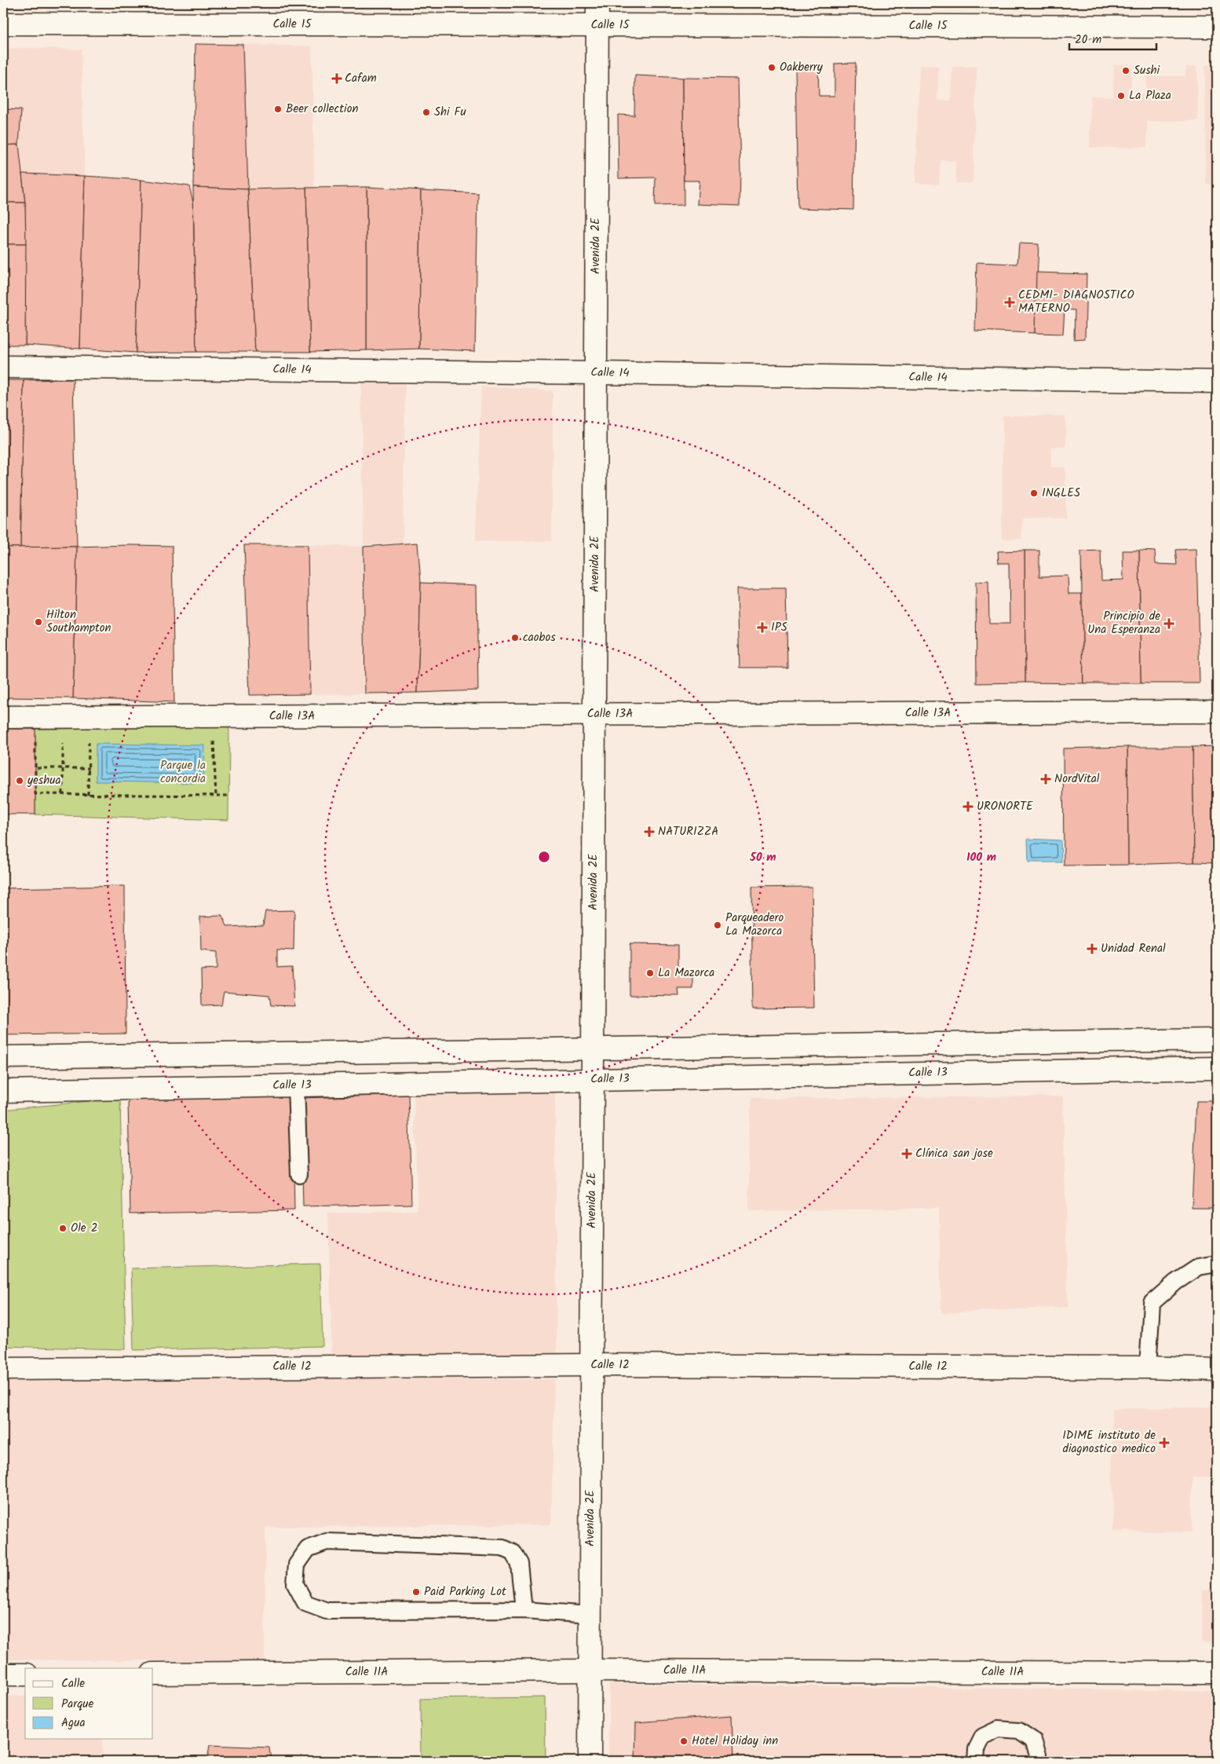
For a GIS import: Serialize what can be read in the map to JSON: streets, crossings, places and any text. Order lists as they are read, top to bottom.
{
  "streets": {
    "street": [
      "Calle 15",
      "Avenida 2E",
      "Calle 14",
      "Calle 13A",
      "Calle 13",
      "Calle 12",
      "Calle 11A"
    ]
  },
  "crossings": [
    ["Calle 15", "Avenida 2E"],
    ["Avenida 2E", "Calle 14"],
    ["Avenida 2E", "Calle 13A"],
    ["Avenida 2E", "Calle 13"],
    ["Avenida 2E", "Calle 12"],
    ["Avenida 2E", "Calle 11A"]
  ],
  "parks": ["Parque la concordia"],
  "places": {
    "other": [
      "Oakberry",
      "Sushi",
      "La Plaza",
      "Beer collection",
      "Shi Fu",
      "INGLES",
      "Hilton Southampton",
      "caobos",
      "yeshua",
      "Parqueadero La Mazorca",
      "La Mazorca",
      "Ole 2",
      "Paid Parking Lot",
      "Hotel Holiday inn"
    ],
    "health": [
      "Cafam",
      "CEDMI- DIAGNOSTICO MATERNO",
      "Principio de Una Esperanza",
      "IPS",
      "NordVital",
      "URONORTE",
      "NATURIZZA",
      "Unidad Renal",
      "Clínica san jose",
      "IDIME instituto de diagnostico medico"
    ]
  },
  "legend": ["Calle", "Parque", "Agua"],
  "scale_bar": "20 m",
  "rings": ["50 m", "100 m"]
}
